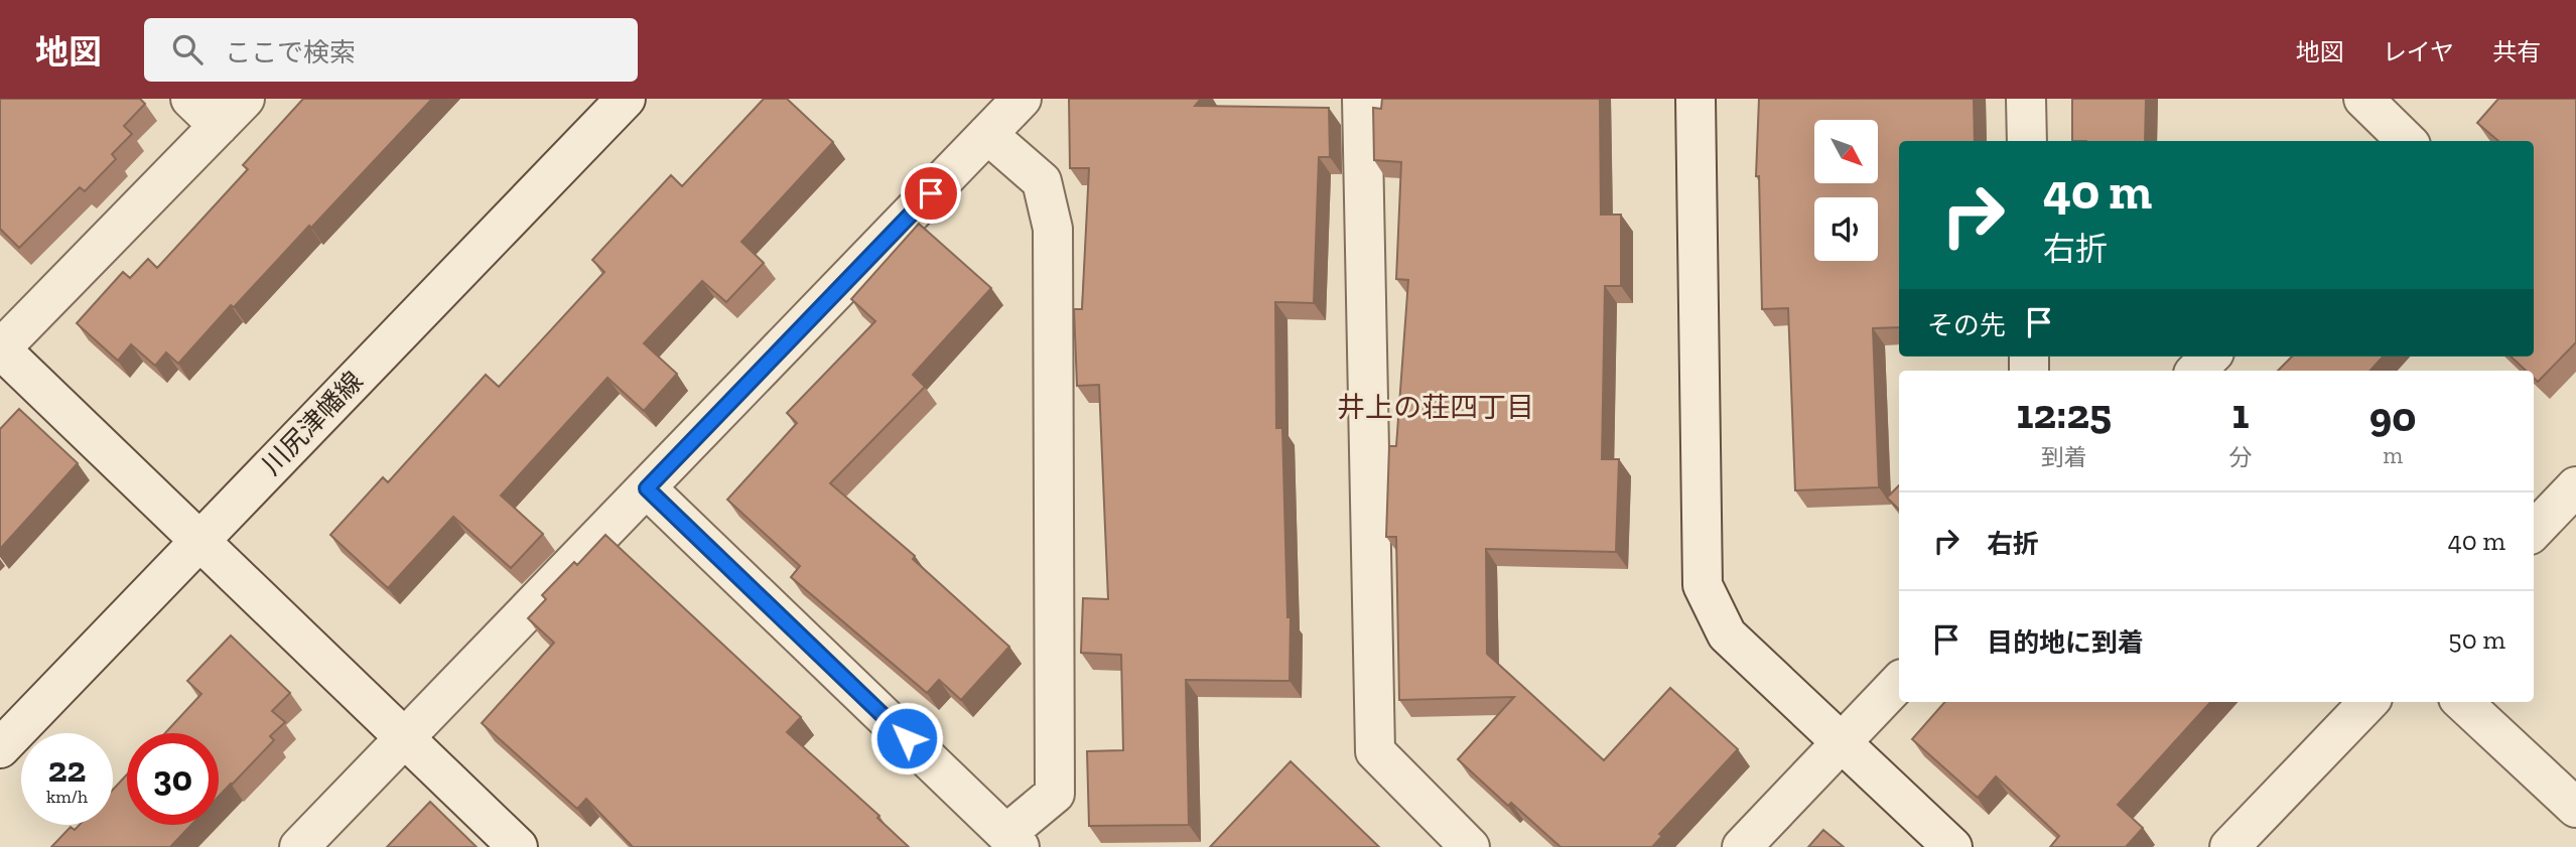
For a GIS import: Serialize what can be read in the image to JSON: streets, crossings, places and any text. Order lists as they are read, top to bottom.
{
  "streets": {
    "street": ["川尻津幡線"]
  },
  "districts": ["井上の荘四丁目"],
  "north": "bottom right",
  "page": {
    "header": "地図",
    "search": "ここで検索",
    "nav": ["地図", "レイヤ", "共有"],
    "turn": ["40 m", "右折"],
    "then": "その先",
    "eta": [
      "12:25",
      "到着",
      "1",
      "分",
      "90",
      "m"
    ],
    "list": [
      {
        "name": "右折",
        "value": "40 m"
      },
      {
        "name": "目的地に到着",
        "value": "50 m"
      }
    ],
    "speed": "22 km/h",
    "limit": "30"
  }
}
